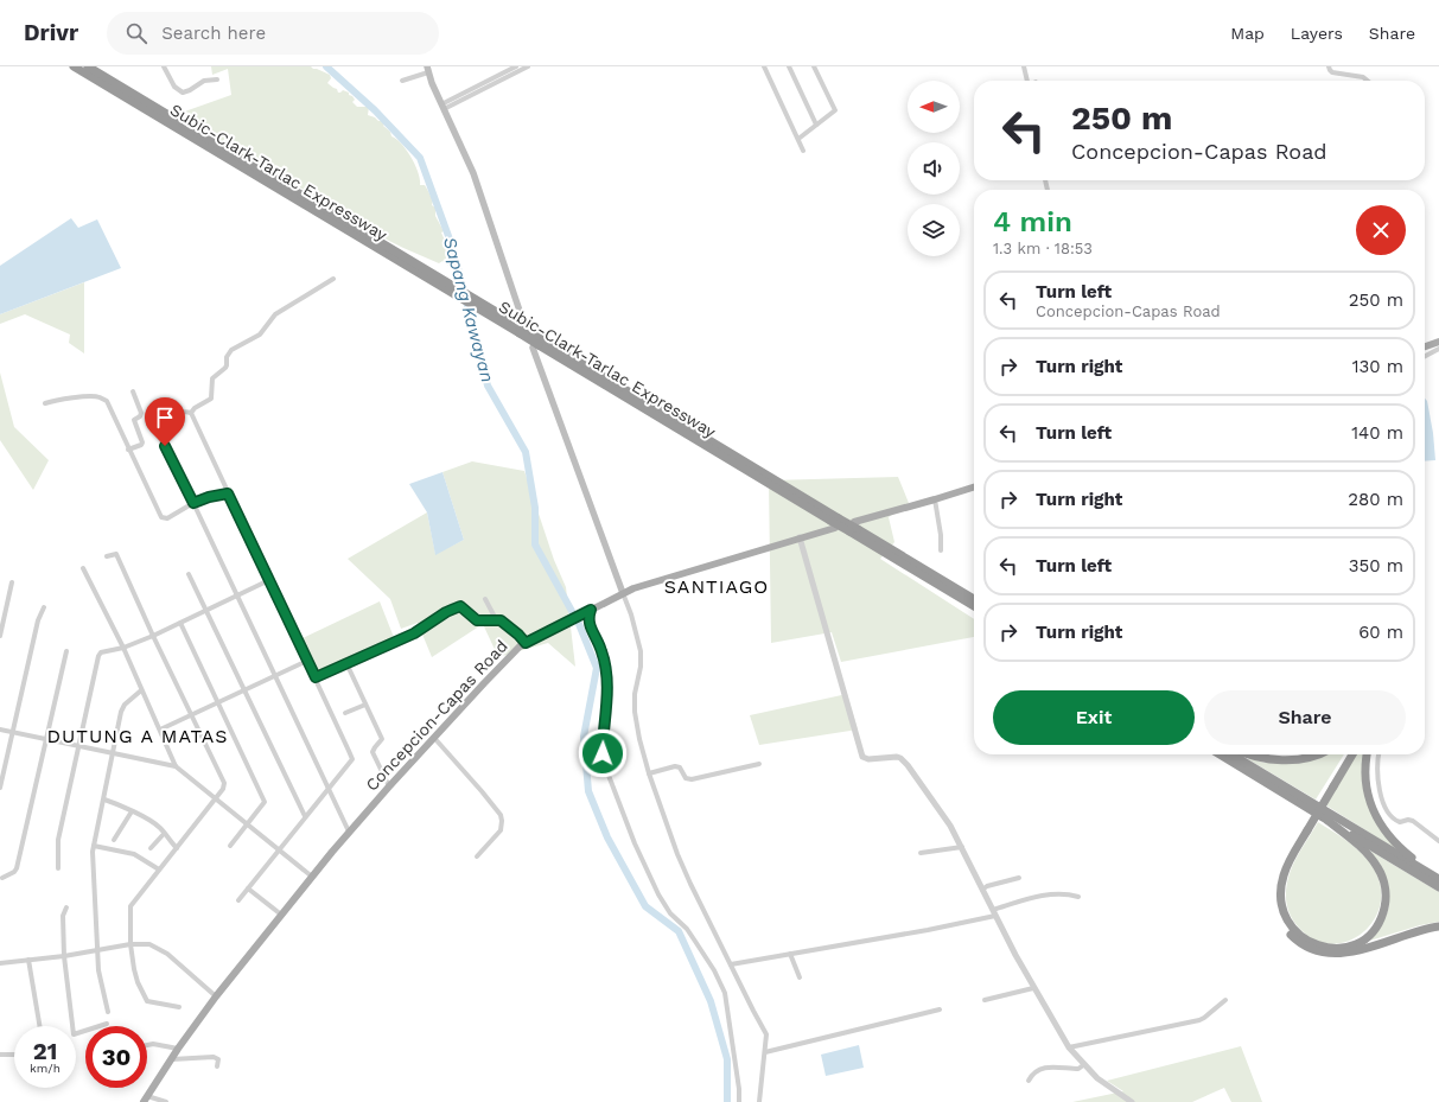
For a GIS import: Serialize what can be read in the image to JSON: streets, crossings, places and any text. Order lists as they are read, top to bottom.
{
  "streets": {
    "highway": ["Subic-Clark-Tarlac Expressway"],
    "main road": ["Concepcion-Capas Road"]
  },
  "crossings": [
    ["Subic-Clark-Tarlac Expressway", "Concepcion-Capas Road"]
  ],
  "districts": ["SANTIAGO", "DUTUNG A MATAS"],
  "water": ["Sapang Kawayan"],
  "north": "left",
  "page": {
    "header": "Drivr",
    "search": "Search here",
    "nav": ["Map", "Layers", "Share"],
    "turn": ["250 m", "Concepcion-Capas Road"],
    "heading": ["4 min", "1.3 km · 18:53"],
    "list": [
      {
        "name": "Turn left",
        "note": "Concepcion-Capas Road",
        "value": "250 m"
      },
      {
        "name": "Turn right",
        "value": "130 m"
      },
      {
        "name": "Turn left",
        "value": "140 m"
      },
      {
        "name": "Turn right",
        "value": "280 m"
      },
      {
        "name": "Turn left",
        "value": "350 m"
      },
      {
        "name": "Turn right",
        "value": "60 m"
      }
    ],
    "buttons": ["Exit", "Share"],
    "speed": "21 km/h",
    "limit": "30"
  }
}
